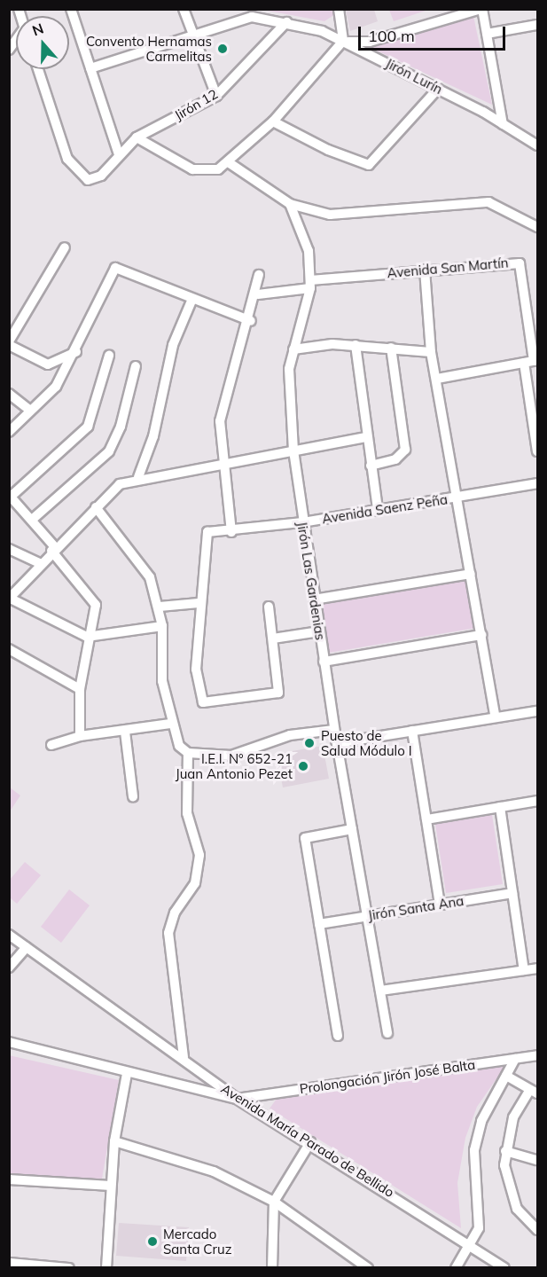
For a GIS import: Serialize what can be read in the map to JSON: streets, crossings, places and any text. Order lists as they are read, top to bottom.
{
  "streets": {
    "street": [
      "Jirón Lurín",
      "Jirón 12",
      "Avenida San Martín",
      "Avenida Saenz Peña",
      "Jirón Las Gardenias",
      "Jirón Santa Ana",
      "Prolongación Jirón José Balta",
      "Avenida María Parado de Bellido"
    ]
  },
  "crossings": [
    ["Jirón Lurín", "Jirón 12"],
    ["Avenida San Martín", "Jirón Las Gardenias"],
    ["Avenida Saenz Peña", "Jirón Las Gardenias"],
    ["Jirón Las Gardenias", "Jirón Santa Ana"],
    ["Prolongación Jirón José Balta", "Avenida María Parado de Bellido"]
  ],
  "places": [
    "Convento Hernamas Carmelitas",
    "Puesto de Salud Módulo I",
    "I.E.I. N° 652-21 Juan Antonio Pezet",
    "Mercado Santa Cruz"
  ],
  "scale_bar": "100 m",
  "north": "top"
}
